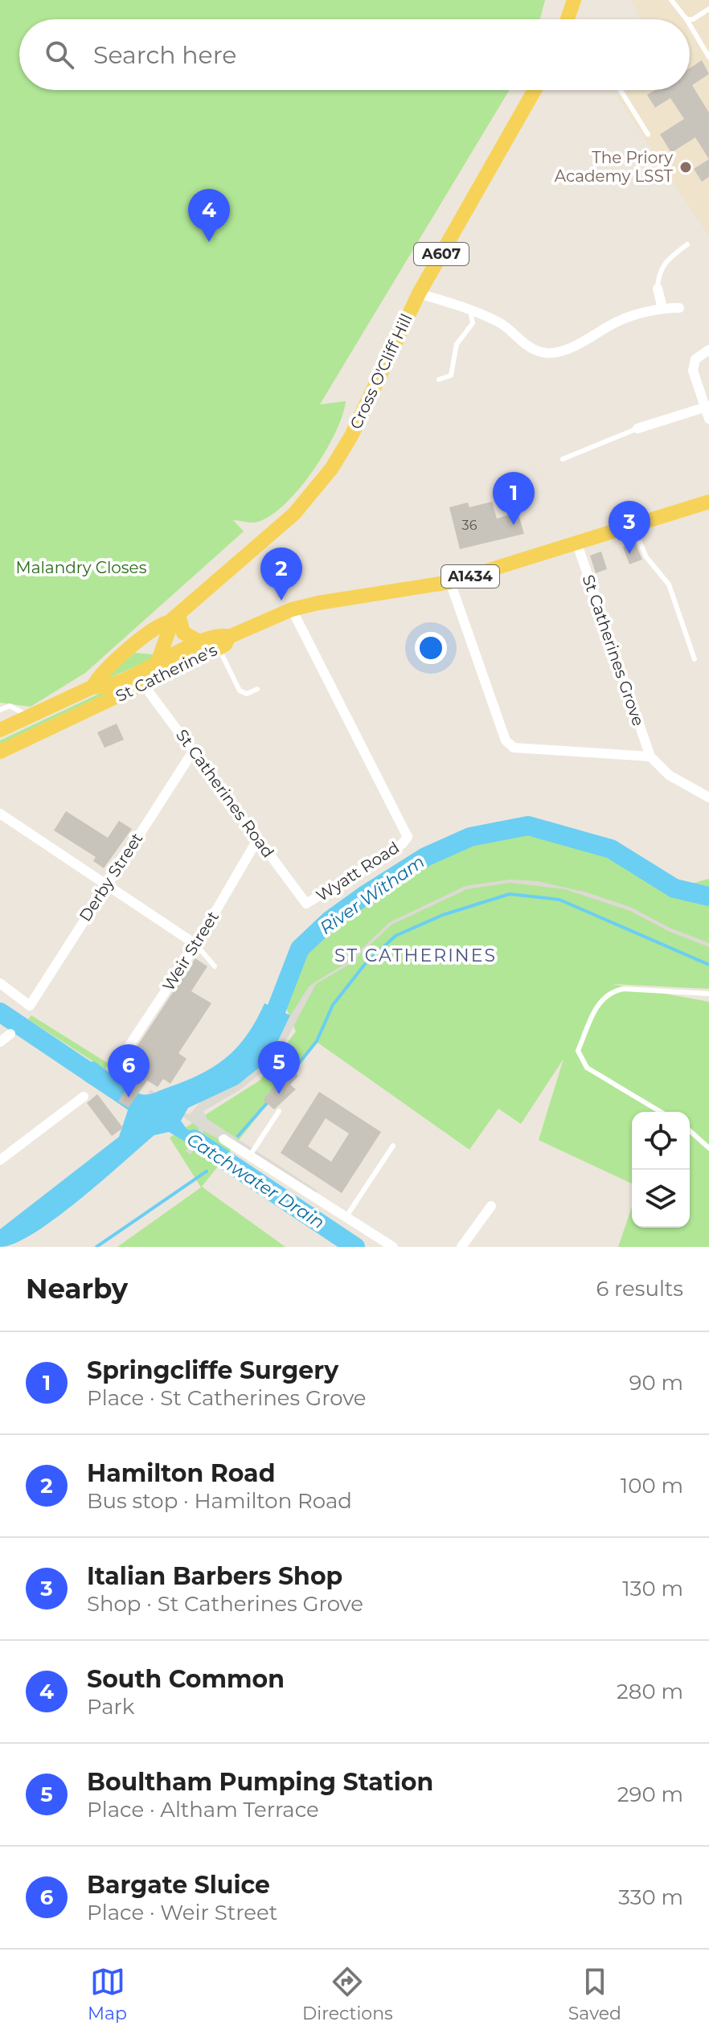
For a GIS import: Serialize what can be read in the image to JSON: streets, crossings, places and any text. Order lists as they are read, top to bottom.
{
  "streets": {
    "main road": [
      "A607",
      "Cross O'Cliff Hill",
      "A1434",
      "St Catherine's"
    ],
    "street": [
      "St Catherines Grove",
      "St Catherines Road",
      "Wyatt Road",
      "Derby Street",
      "Weir Street"
    ]
  },
  "crossings": [
    ["Cross O'Cliff Hill", "St Catherine's"],
    ["A1434", "St Catherines Grove"],
    ["A1434", "St Catherine's"],
    ["A1434", "Wyatt Road"],
    ["St Catherine's", "St Catherines Road"],
    ["St Catherines Road", "Wyatt Road"],
    ["St Catherines Road", "Derby Street"],
    ["St Catherines Road", "Weir Street"]
  ],
  "districts": ["ST CATHERINES"],
  "water": ["River Witham", "Catchwater Drain"],
  "parks": ["Malandry Closes"],
  "places": ["The Priory Academy LSST"],
  "house_numbers": ["36"],
  "page": {
    "search": "Search here",
    "pins": [
      "4",
      "1",
      "3",
      "2",
      "5",
      "6"
    ],
    "heading": ["Nearby", "6 results"],
    "list": [
      {
        "mark": "1",
        "name": "Springcliffe Surgery",
        "note": "Place · St Catherines Grove",
        "value": "90 m"
      },
      {
        "mark": "2",
        "name": "Hamilton Road",
        "note": "Bus stop · Hamilton Road",
        "value": "100 m"
      },
      {
        "mark": "3",
        "name": "Italian Barbers Shop",
        "note": "Shop · St Catherines Grove",
        "value": "130 m"
      },
      {
        "mark": "4",
        "name": "South Common",
        "note": "Park",
        "value": "280 m"
      },
      {
        "mark": "5",
        "name": "Boultham Pumping Station",
        "note": "Place · Altham Terrace",
        "value": "290 m"
      },
      {
        "mark": "6",
        "name": "Bargate Sluice",
        "note": "Place · Weir Street",
        "value": "330 m"
      }
    ],
    "nav": ["Map", "Directions", "Saved"]
  }
}
